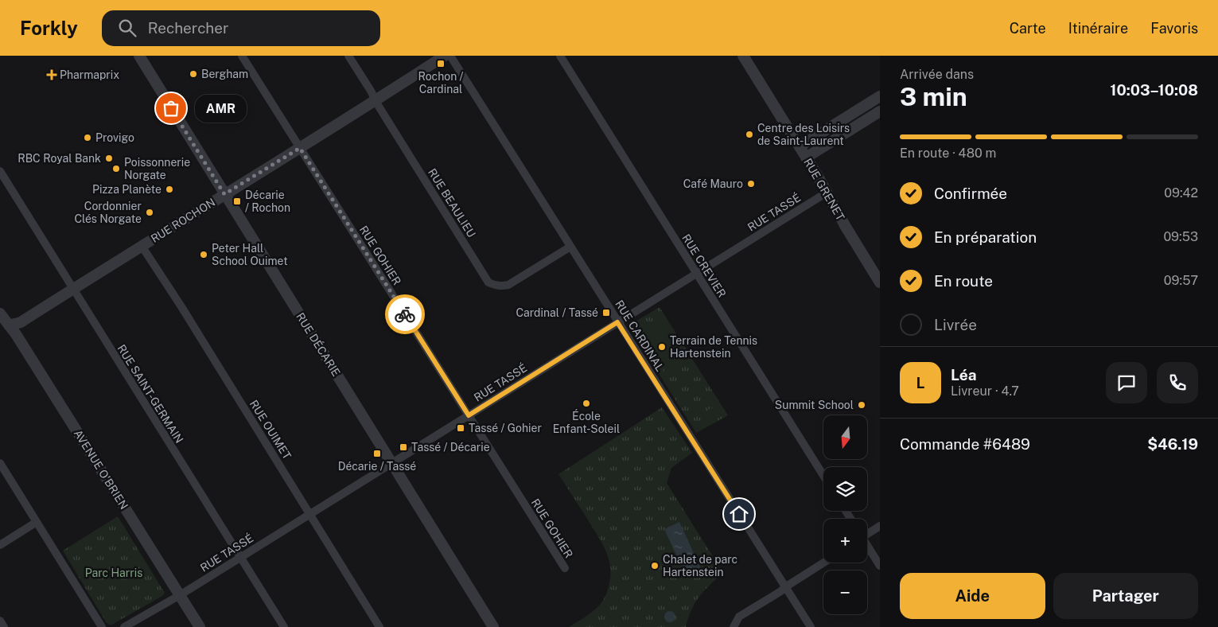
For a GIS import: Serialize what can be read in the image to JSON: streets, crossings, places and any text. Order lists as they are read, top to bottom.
{
  "streets": {
    "street": [
      "RUE GRENET",
      "RUE BEAULIEU",
      "RUE TASSÉ",
      "RUE ROCHON",
      "RUE GOHIER",
      "RUE CREVIER",
      "RUE CARDINAL",
      "RUE DÉCARIE",
      "RUE SAINT-GERMAIN",
      "RUE OUIMET",
      "AVENUE O'BRIEN"
    ]
  },
  "crossings": [
    ["RUE GRENET", "RUE TASSÉ"],
    ["RUE BEAULIEU", "RUE ROCHON"],
    ["RUE BEAULIEU", "RUE CARDINAL"],
    ["RUE TASSÉ", "RUE GOHIER"],
    ["RUE TASSÉ", "RUE CREVIER"],
    ["RUE TASSÉ", "RUE CARDINAL"],
    ["RUE TASSÉ", "RUE DÉCARIE"],
    ["RUE TASSÉ", "RUE SAINT-GERMAIN"],
    ["RUE TASSÉ", "RUE OUIMET"],
    ["RUE TASSÉ", "AVENUE O'BRIEN"],
    ["RUE ROCHON", "RUE GOHIER"],
    ["RUE ROCHON", "RUE DÉCARIE"],
    ["RUE ROCHON", "RUE SAINT-GERMAIN"],
    ["RUE ROCHON", "RUE OUIMET"],
    ["RUE ROCHON", "AVENUE O'BRIEN"]
  ],
  "parks": ["Parc Harris"],
  "places": {
    "transit": [
      "Rochon / Cardinal",
      "Décarie / Rochon",
      "Cardinal / Tassé",
      "Tassé / Gohier",
      "Tassé / Décarie",
      "Décarie / Tassé"
    ],
    "other": [
      "Bergham",
      "AMR",
      "Centre des Loisirs de Saint-Laurent",
      "Provigo",
      "RBC Royal Bank",
      "Poissonnerie Norgate",
      "Café Mauro",
      "Pizza Planète",
      "Cordonnier Clés Norgate",
      "Peter Hall School Ouimet",
      "Terrain de Tennis Hartenstein",
      "École Enfant-Soleil",
      "Summit School",
      "Chalet de parc Hartenstein"
    ],
    "health": ["Pharmaprix"]
  },
  "north": "bottom",
  "page": {
    "header": "Forkly",
    "search": "Rechercher",
    "nav": ["Carte", "Itinéraire", "Favoris"],
    "heading": ["3 min", "Arrivée dans", "10:03–10:08"],
    "panel": [
      "Léa",
      "Livreur · 4.7",
      "Commande #6489",
      "$46.19"
    ],
    "bubble": "AMR",
    "bar": "En route · 480 m",
    "list": [
      ["Confirmée", "09:42"],
      ["En préparation", "09:53"],
      ["En route", "09:57"],
      "Livrée"
    ],
    "round": "L",
    "map_buttons": ["+", "−"],
    "buttons": ["Aide", "Partager"]
  }
}
